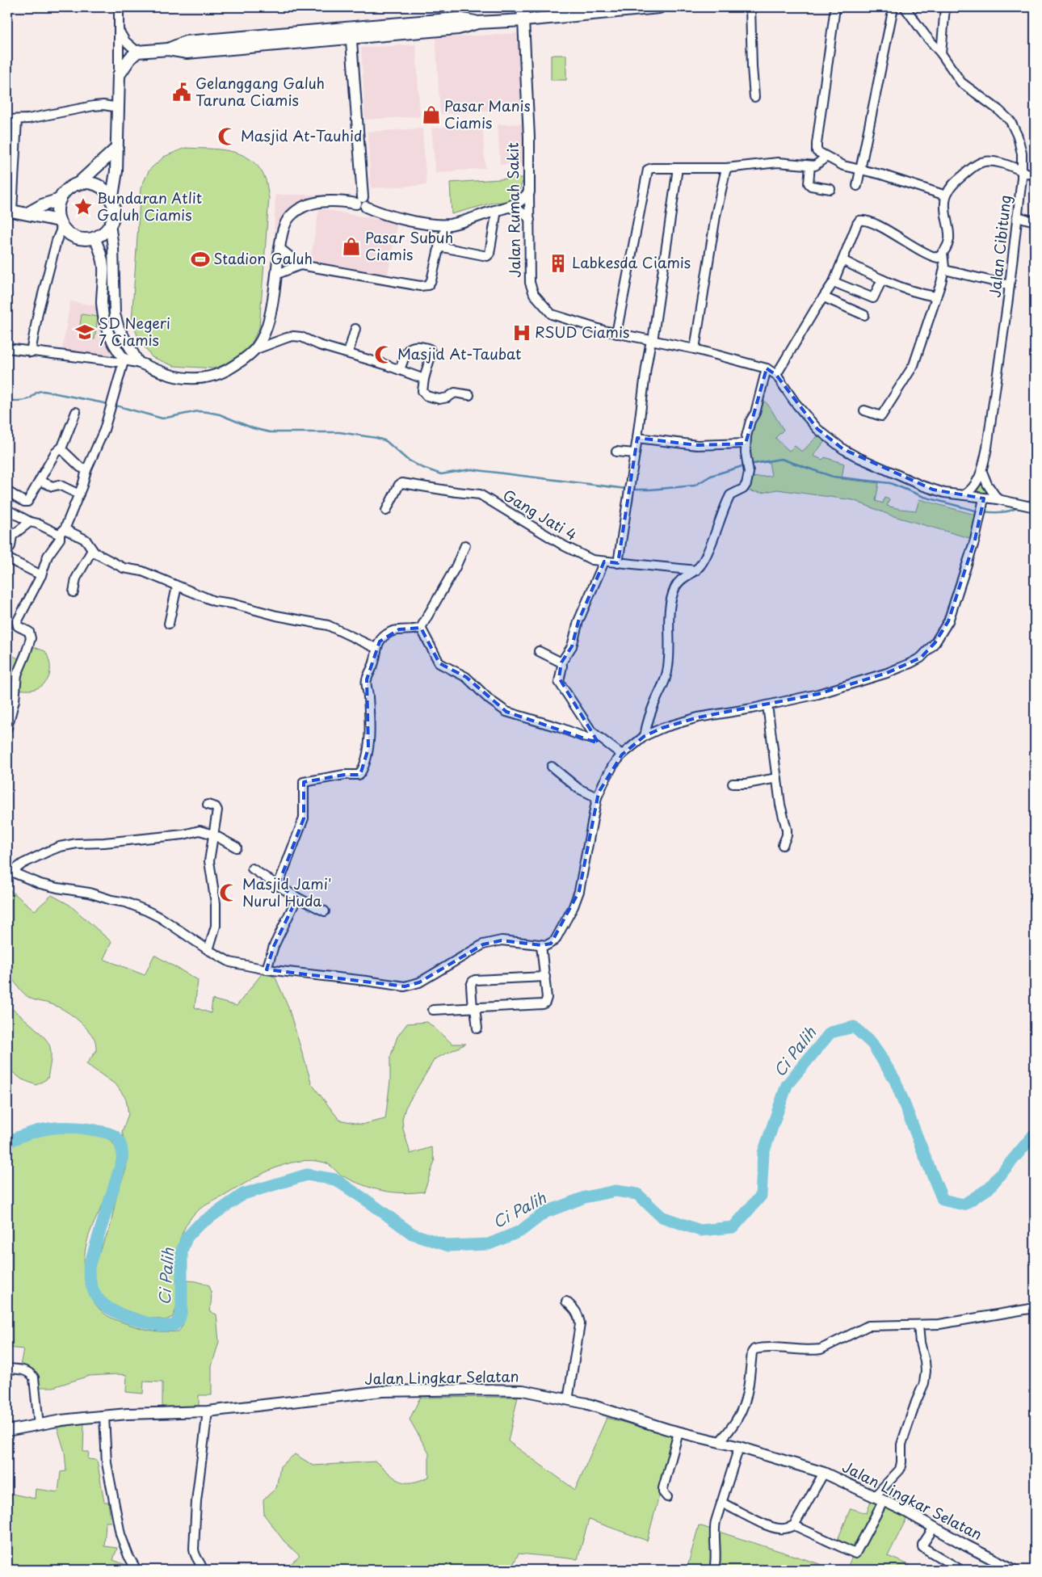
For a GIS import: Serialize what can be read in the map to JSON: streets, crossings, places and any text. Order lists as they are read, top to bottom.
{
  "streets": {
    "main road": ["Jalan Rumah Sakit"],
    "street": ["Jalan Cibitung", "Gang Jati 4", "Jalan Lingkar Selatan"]
  },
  "water": ["Ci Palih"],
  "places": {
    "public building": ["Gelanggang Galuh Taruna Ciamis"],
    "shop": ["Pasar Manis Ciamis", "Pasar Subuh Ciamis"],
    "mosque": ["Masjid At-Tauhid", "Masjid At-Taubat", "Masjid Jami' Nurul Huda"],
    "place": ["Bundaran Atlit Galuh Ciamis"],
    "sports": ["Stadion Galuh"],
    "building": ["Labkesda Ciamis"],
    "school or university": ["SD Negeri 7 Ciamis"],
    "hospital": ["RSUD Ciamis"]
  }
}
